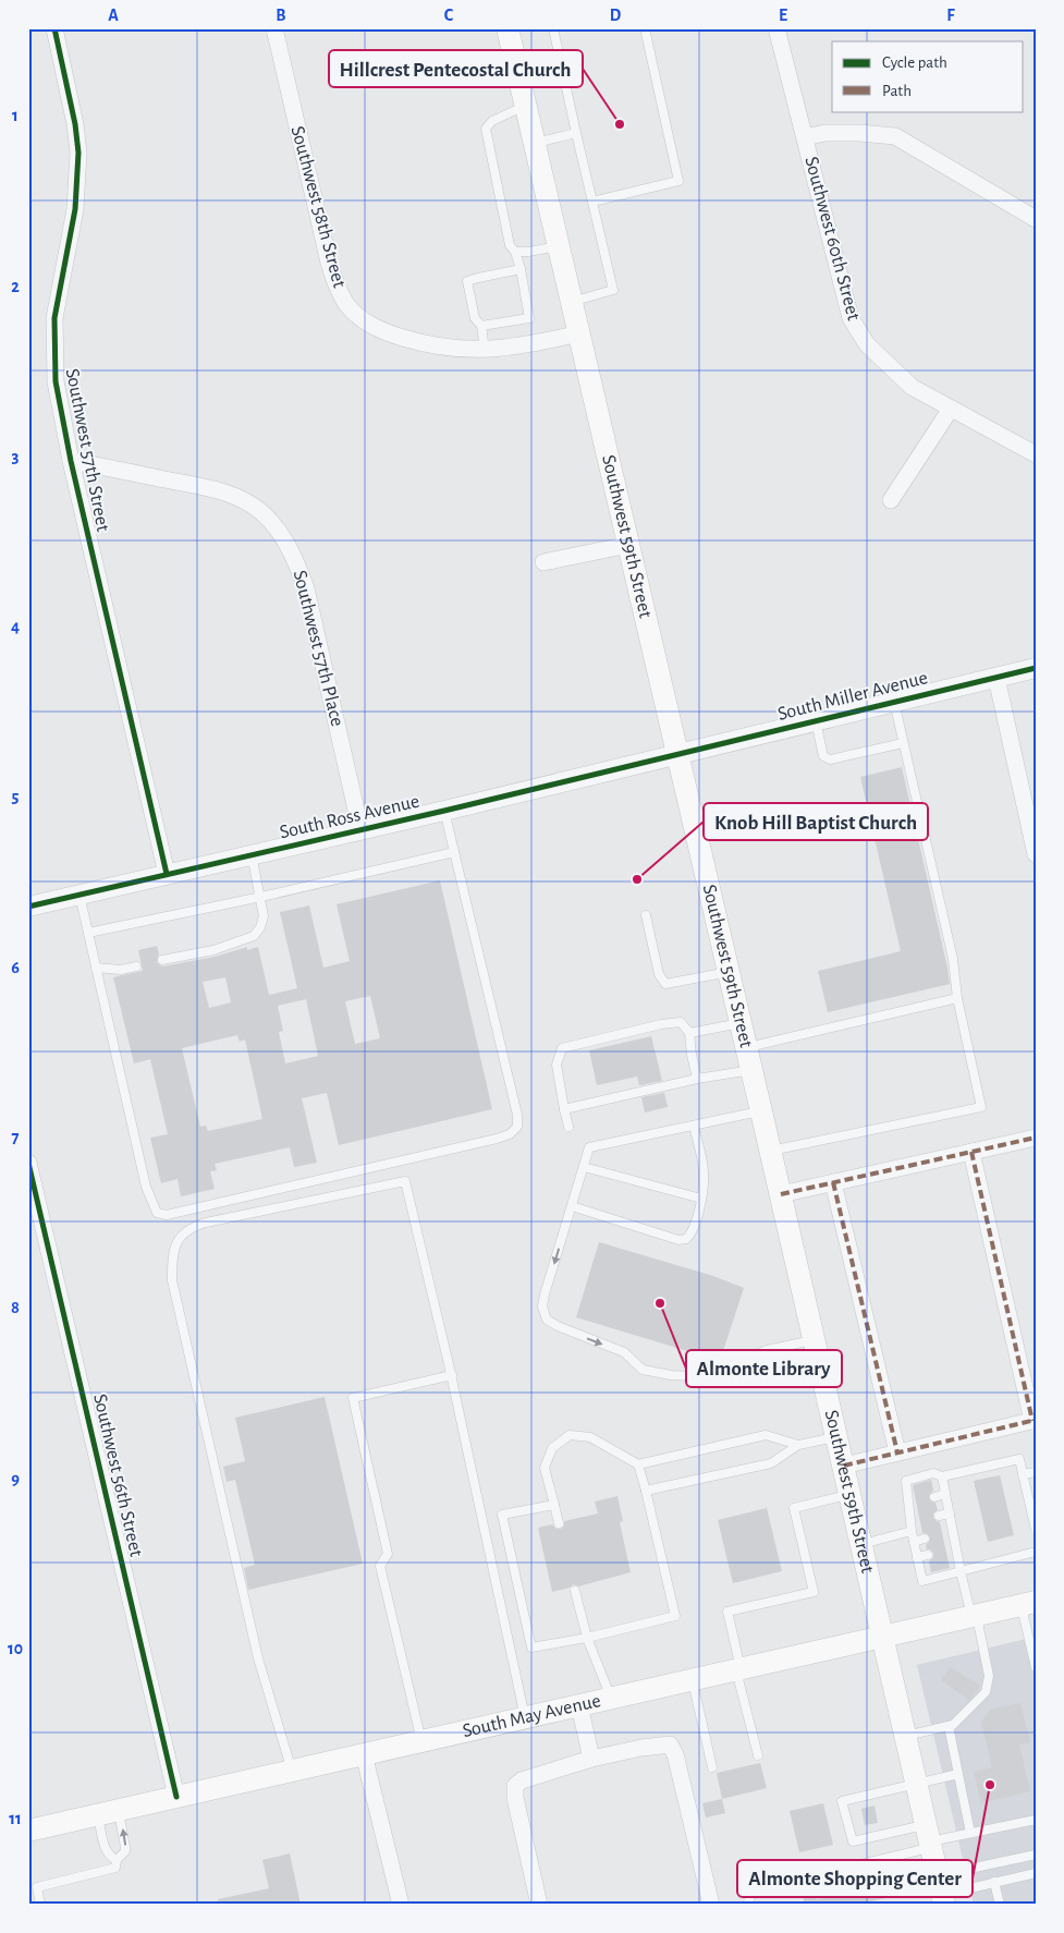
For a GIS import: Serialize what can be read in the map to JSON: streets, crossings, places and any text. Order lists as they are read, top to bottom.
{
  "streets": {
    "main road": ["Southwest 59th Street", "South May Avenue"],
    "street": [
      "Southwest 58th Street",
      "Southwest 60th Street",
      "Southwest 57th Street",
      "Southwest 57th Place",
      "South Miller Avenue",
      "South Ross Avenue",
      "Southwest 56th Street"
    ]
  },
  "crossings": [
    ["Southwest 58th Street", "Southwest 59th Street"],
    ["Southwest 57th Street", "Southwest 57th Place"],
    ["Southwest 57th Street", "South Ross Avenue"],
    ["Southwest 59th Street", "South Miller Avenue"],
    ["Southwest 59th Street", "South Ross Avenue"],
    ["Southwest 59th Street", "South May Avenue"],
    ["Southwest 57th Place", "South Ross Avenue"],
    ["South Miller Avenue", "South Ross Avenue"],
    ["Southwest 56th Street", "South May Avenue"]
  ],
  "places": [
    "Hillcrest Pentecostal Church",
    "Knob Hill Baptist Church",
    "Almonte Library",
    "Almonte Shopping Center"
  ],
  "legend": ["Cycle path", "Path"],
  "grid": {
    "columns": [
      "A",
      "B",
      "C",
      "D",
      "E",
      "F"
    ],
    "rows": [
      "1",
      "2",
      "3",
      "4",
      "5",
      "6",
      "7",
      "8",
      "9",
      "10",
      "11"
    ]
  }
}
